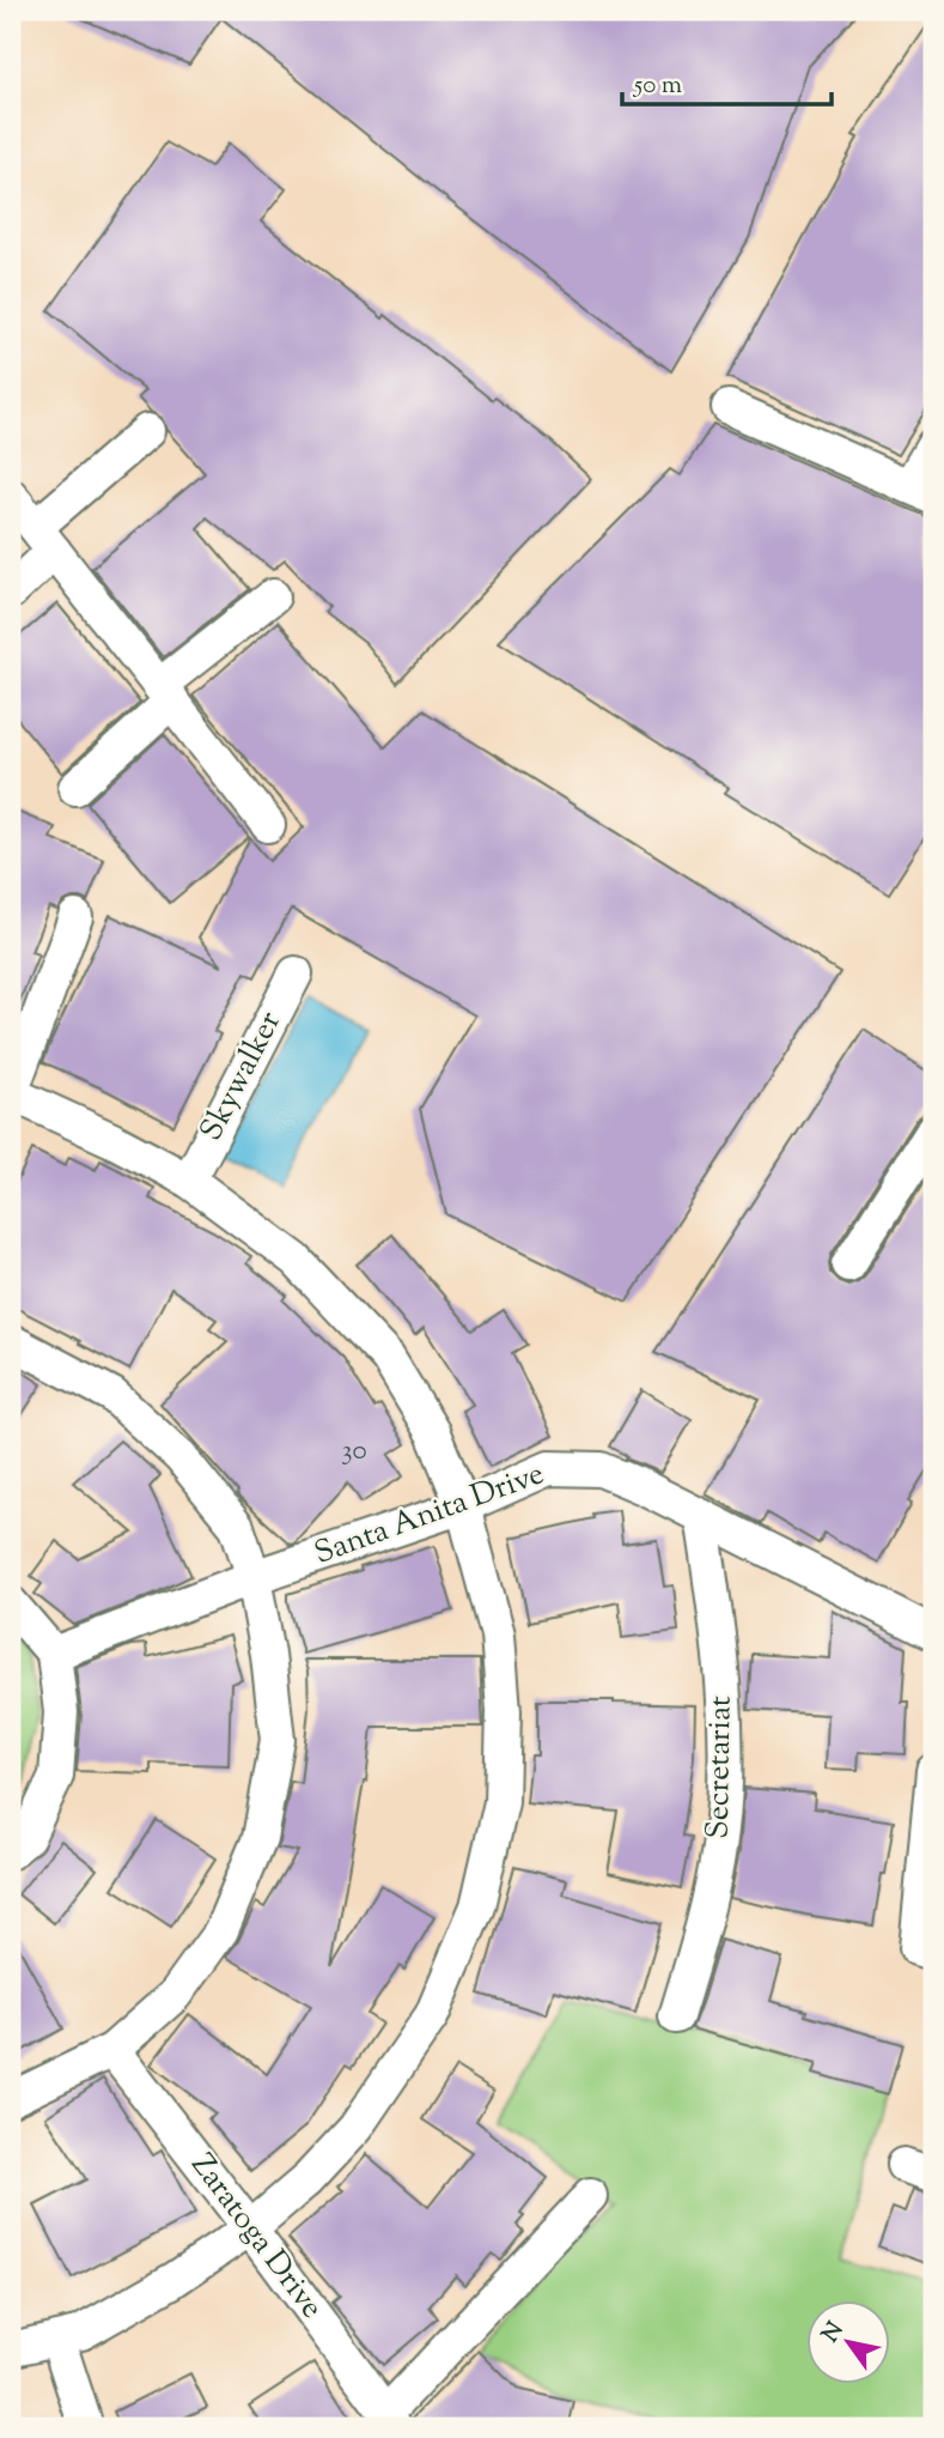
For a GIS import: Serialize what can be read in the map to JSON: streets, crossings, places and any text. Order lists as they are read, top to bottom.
{
  "streets": {
    "street": [
      "Skywalker",
      "Santa Anita Drive",
      "Secretariat",
      "Zaratoga Drive"
    ]
  },
  "crossings": [
    ["Santa Anita Drive", "Secretariat"]
  ],
  "house_numbers": ["30"],
  "scale_bar": "50 m",
  "north": "top left"
}
